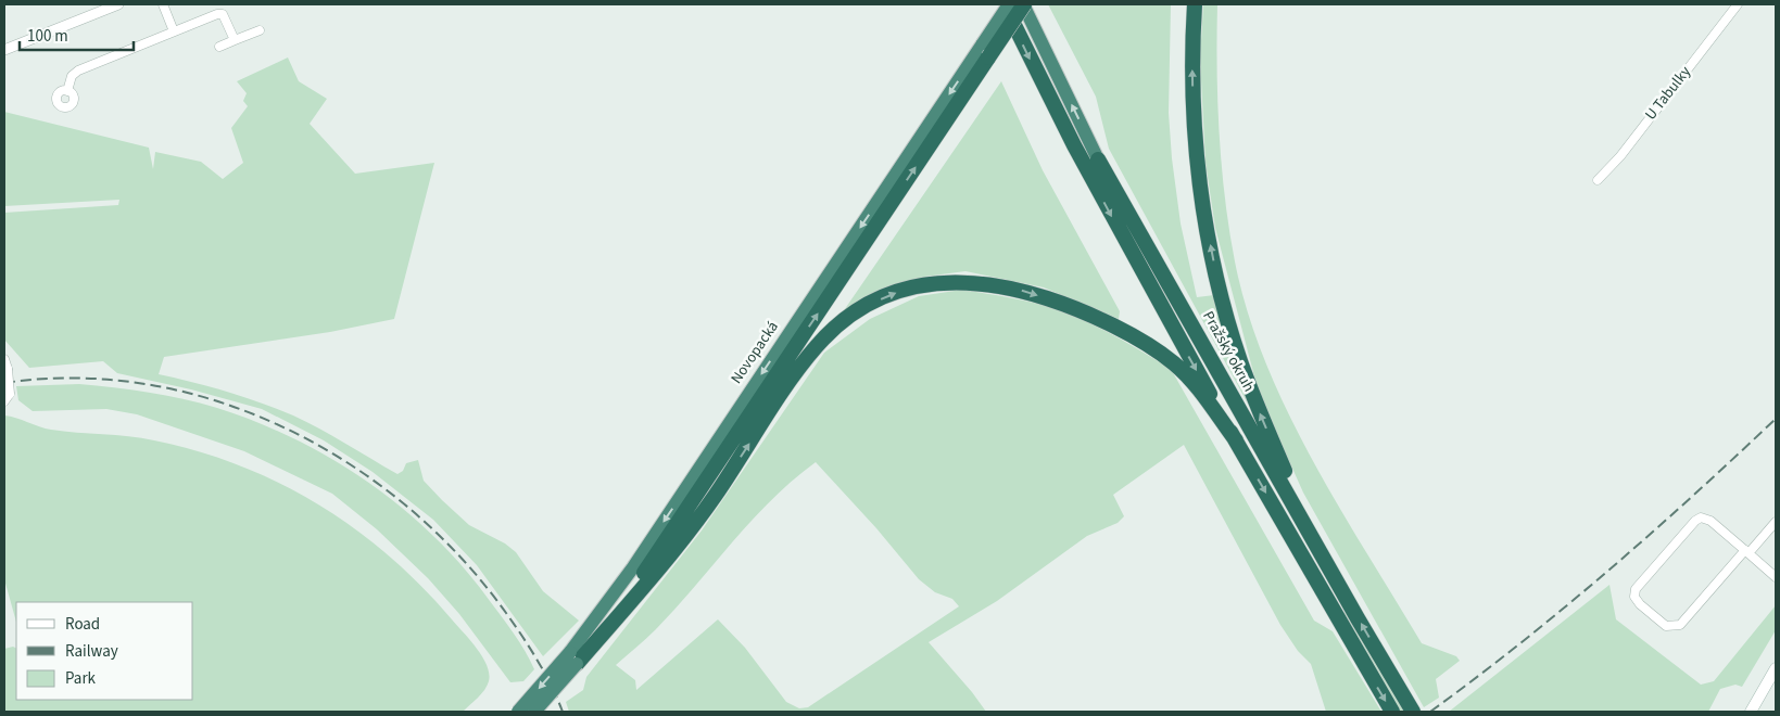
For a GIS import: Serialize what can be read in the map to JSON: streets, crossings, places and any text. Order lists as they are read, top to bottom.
{
  "streets": {
    "highway": ["Pražský okruh", "Novopacká"],
    "street": ["U Tabulky"]
  },
  "crossings": [
    ["Pražský okruh", "Novopacká"]
  ],
  "legend": ["Road", "Railway", "Park"],
  "scale_bar": "100 m"
}
